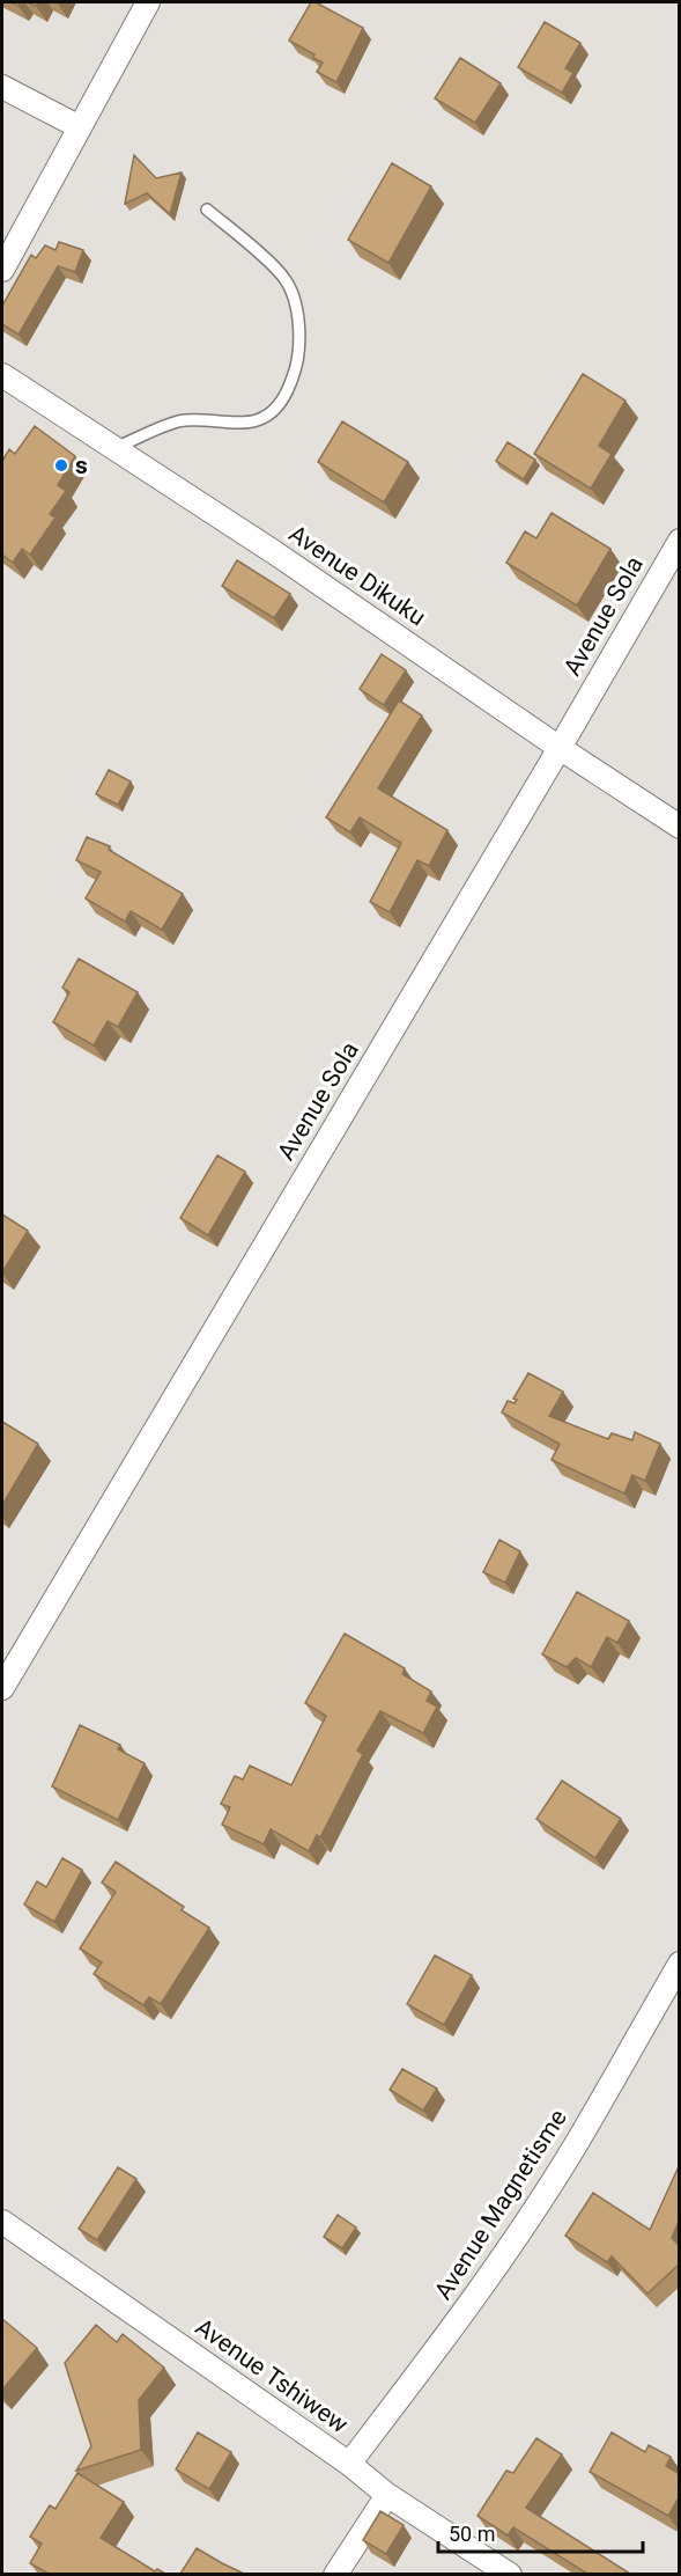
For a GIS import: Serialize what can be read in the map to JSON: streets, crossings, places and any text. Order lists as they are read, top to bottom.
{
  "streets": {
    "street": [
      "Avenue Dikuku",
      "Avenue Sola",
      "Avenue Magnetisme",
      "Avenue Tshiwew"
    ]
  },
  "crossings": [
    ["Avenue Dikuku", "Avenue Sola"],
    ["Avenue Magnetisme", "Avenue Tshiwew"]
  ],
  "places": ["s"],
  "scale_bar": "50 m"
}
